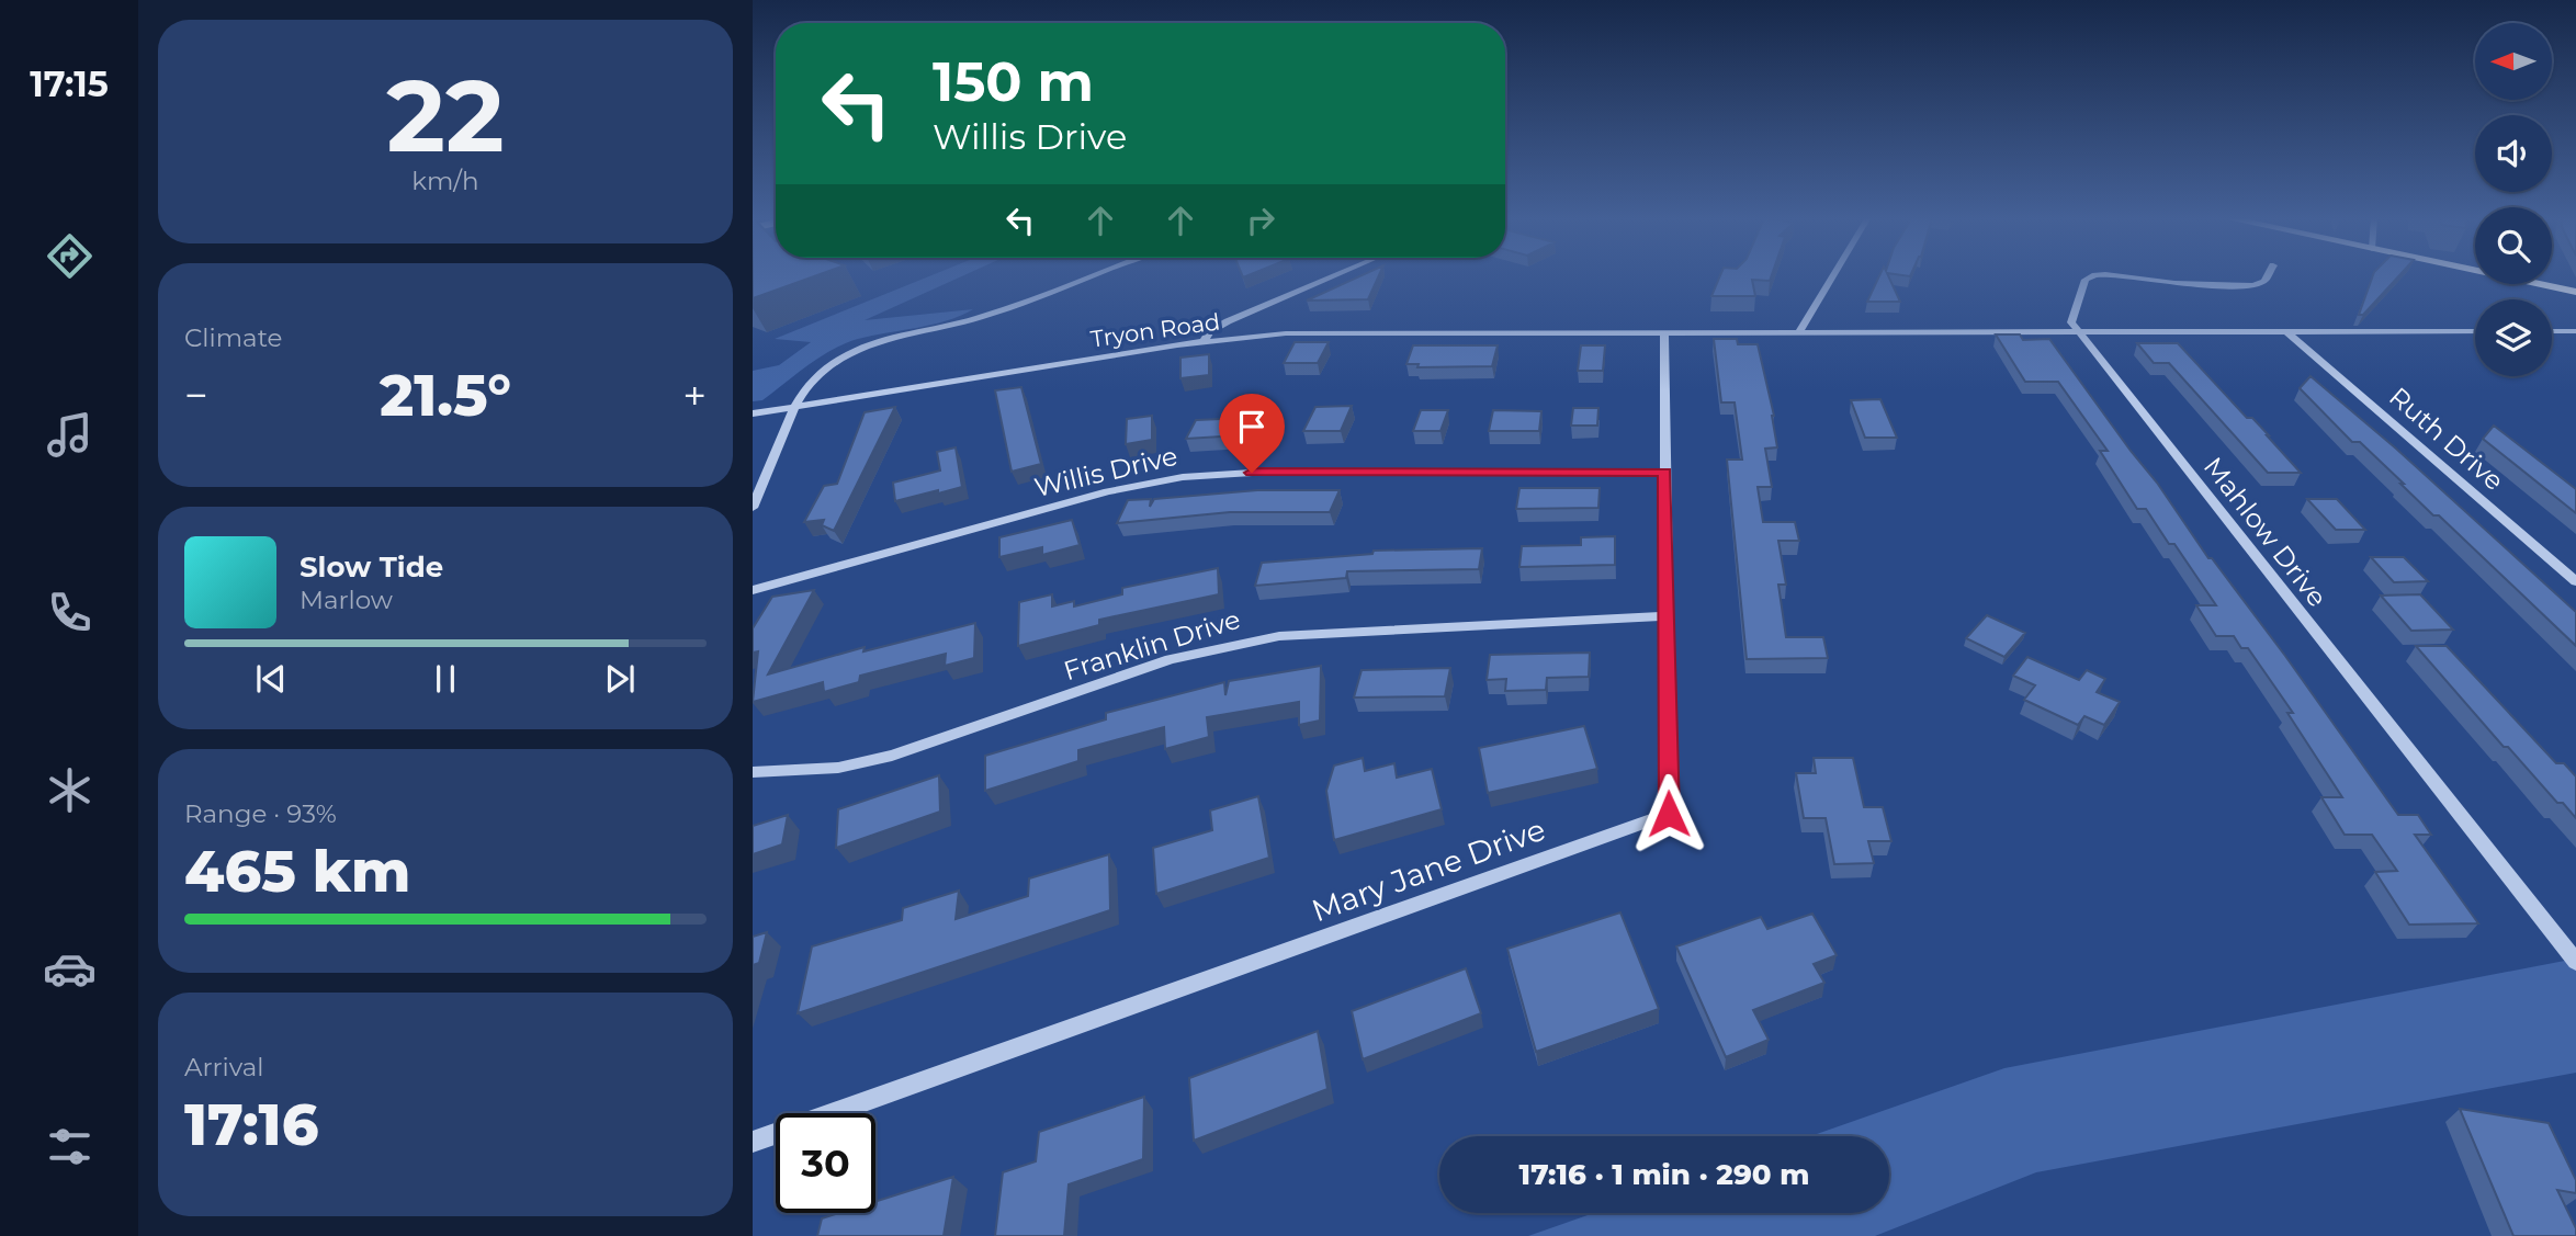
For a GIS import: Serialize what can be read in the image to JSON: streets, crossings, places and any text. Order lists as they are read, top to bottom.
{
  "streets": {
    "street": [
      "Tryon Road",
      "Ruth Drive",
      "Willis Drive",
      "Mahlow Drive",
      "Franklin Drive",
      "Mary Jane Drive"
    ]
  },
  "crossings": [
    ["Tryon Road", "Ruth Drive"],
    ["Tryon Road", "Mahlow Drive"],
    ["Tryon Road", "Mary Jane Drive"],
    ["Willis Drive", "Mary Jane Drive"],
    ["Franklin Drive", "Mary Jane Drive"]
  ],
  "north": "left",
  "page": {
    "tabs": "17:15",
    "tile": [
      ["22", "km/h"],
      "Climate",
      ["Range · 93%", "465 km"],
      ["Arrival", "17:16"]
    ],
    "turn": ["150 m", "Willis Drive"],
    "heat": ["−", "21.5°", "+"],
    "song": ["Slow Tide", "Marlow"],
    "limit": "30",
    "trip": "17:16 · 1 min · 290 m"
  }
}
